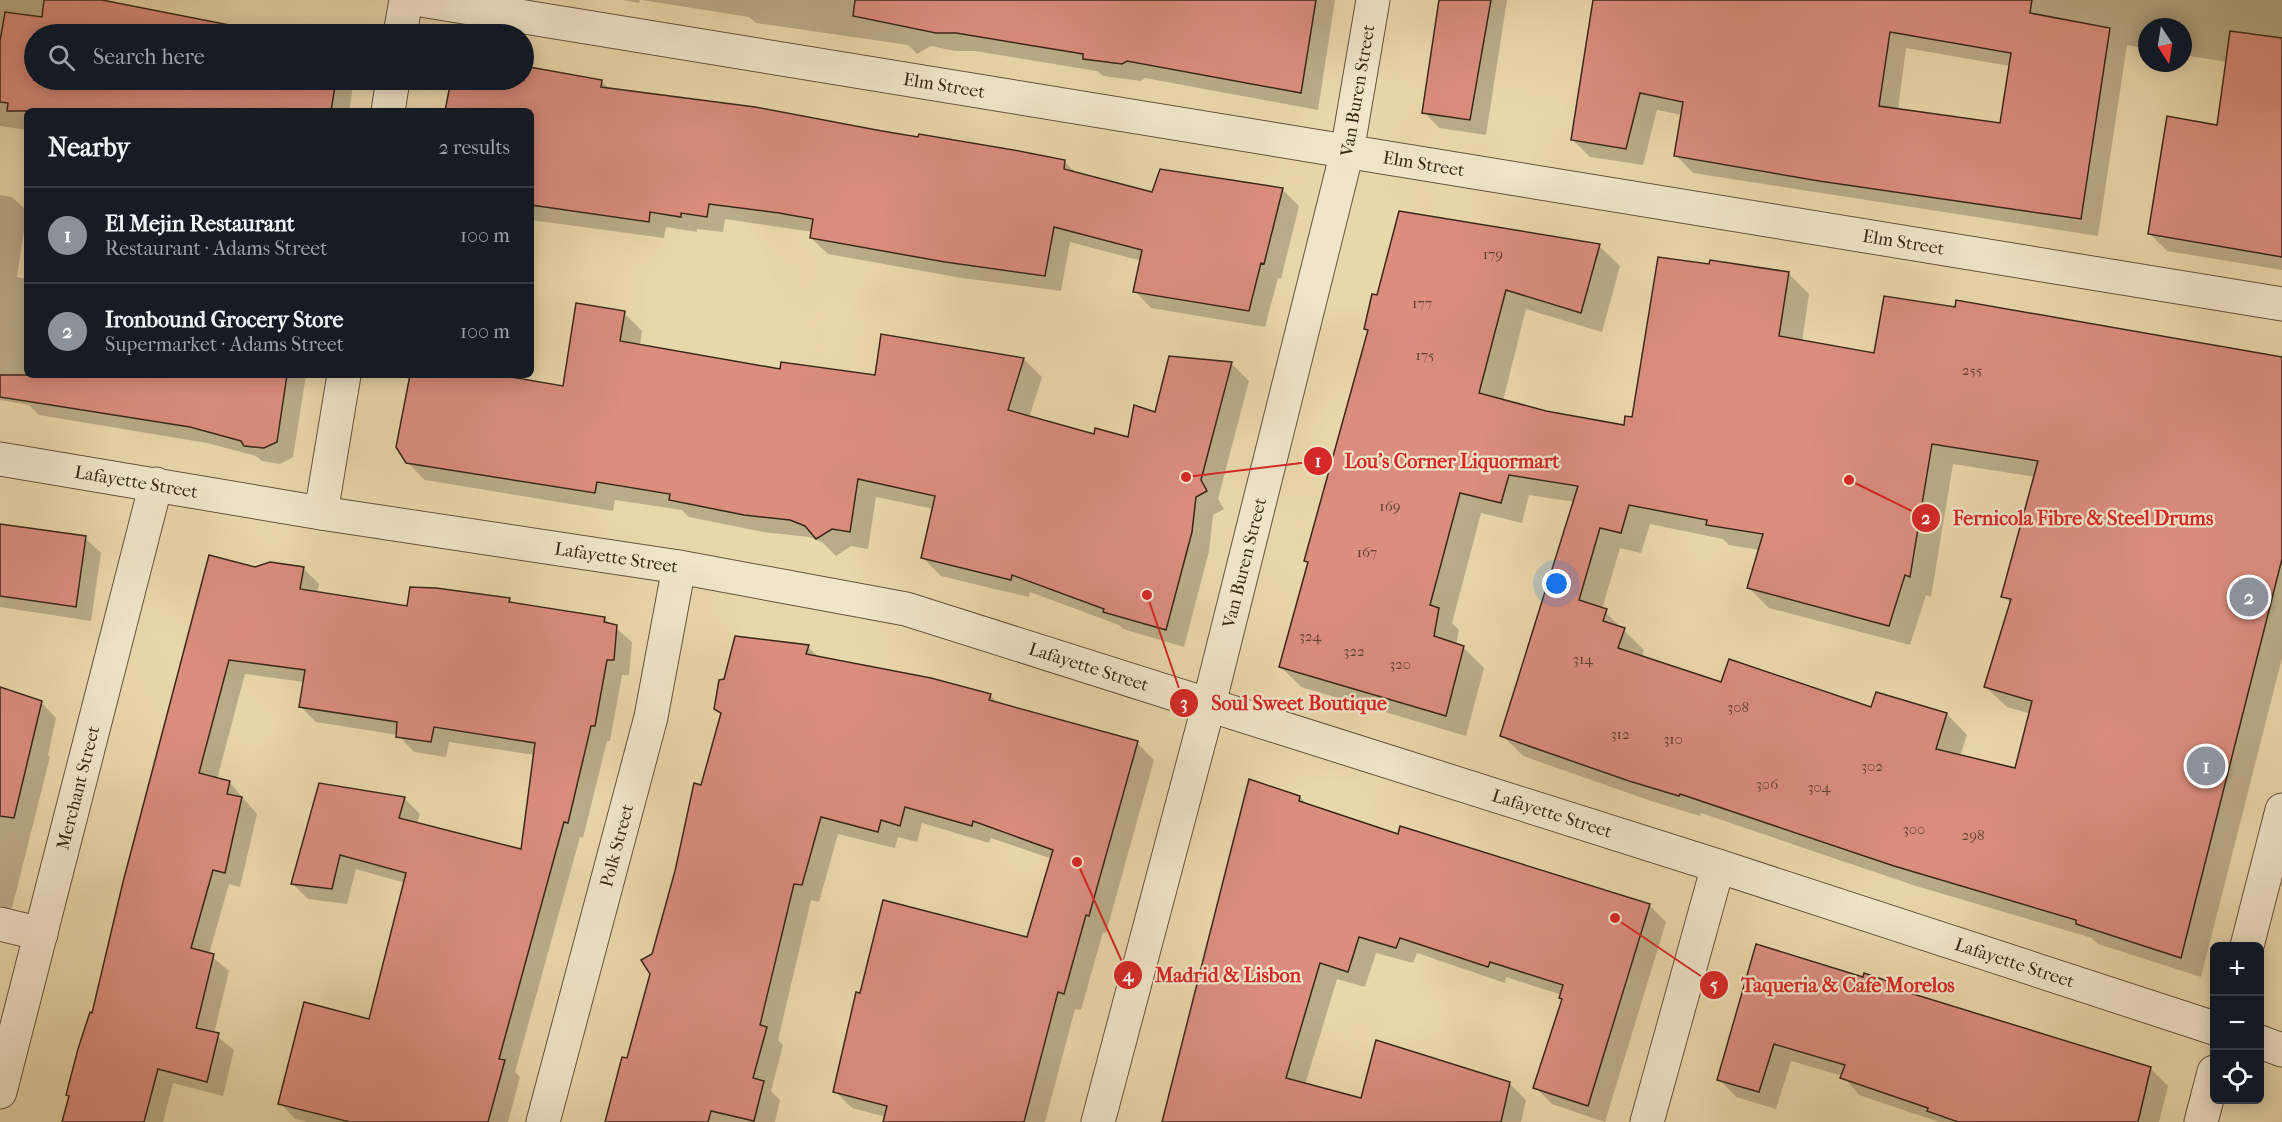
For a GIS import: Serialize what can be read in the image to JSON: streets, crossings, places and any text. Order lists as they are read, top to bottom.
{
  "streets": {
    "street": [
      "Elm Street",
      "Van Buren Street",
      "Lafayette Street",
      "Merchant Street",
      "Polk Street"
    ]
  },
  "crossings": [
    ["Elm Street", "Van Buren Street"],
    ["Van Buren Street", "Lafayette Street"],
    ["Lafayette Street", "Merchant Street"],
    ["Lafayette Street", "Polk Street"]
  ],
  "places": [
    "Lou's Corner Liquormart",
    "Fernicola Fibre & Steel Drums",
    "Soul Sweet Boutique",
    "Madrid & Lisbon",
    "Taqueria & Cafe Morelos"
  ],
  "house_numbers": [
    "179",
    "177",
    "175",
    "255",
    "169",
    "167",
    "324",
    "322",
    "314",
    "320",
    "308",
    "312",
    "310",
    "302",
    "306",
    "304",
    "300",
    "298"
  ],
  "north": "bottom",
  "page": {
    "search": "Search here",
    "heading": ["Nearby", "2 results"],
    "list": [
      {
        "mark": "1",
        "name": "El Mejin Restaurant",
        "note": "Restaurant · Adams Street",
        "value": "100 m"
      },
      {
        "mark": "2",
        "name": "Ironbound Grocery Store",
        "note": "Supermarket · Adams Street",
        "value": "100 m"
      }
    ],
    "pins": ["2", "1"],
    "map_buttons": ["+", "−"]
  }
}
